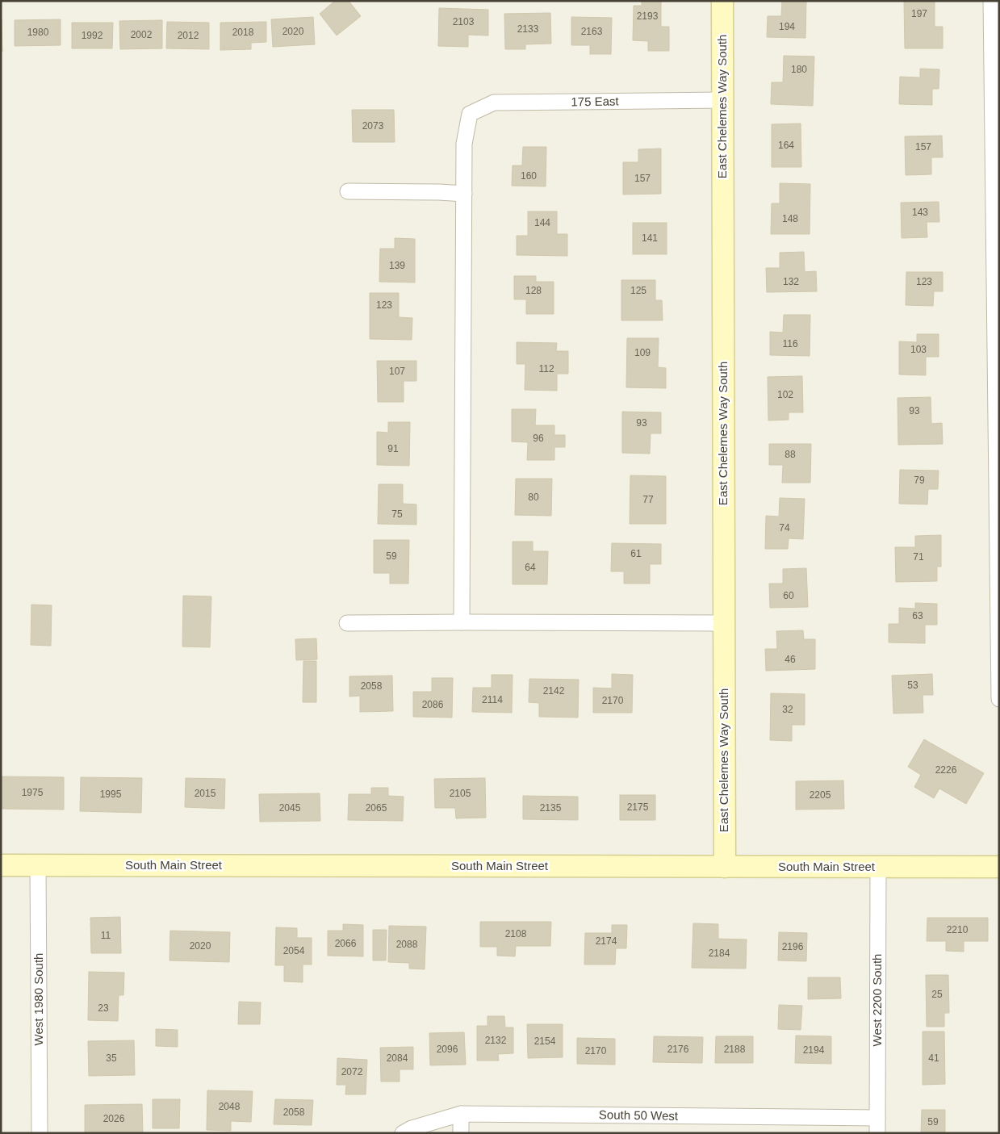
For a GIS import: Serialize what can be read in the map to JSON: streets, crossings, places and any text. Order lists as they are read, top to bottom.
{
  "streets": {
    "street": [
      "175 East",
      "East Chelemes Way South",
      "South Main Street",
      "West 1980 South",
      "West 2200 South",
      "South 50 West"
    ]
  },
  "crossings": [
    ["175 East", "East Chelemes Way South"],
    ["East Chelemes Way South", "South Main Street"],
    ["South Main Street", "West 1980 South"],
    ["South Main Street", "West 2200 South"],
    ["West 2200 South", "South 50 West"]
  ],
  "house_numbers": [
    "197",
    "2193",
    "2103",
    "194",
    "2133",
    "2020",
    "2163",
    "1980",
    "2018",
    "2002",
    "1992",
    "2012",
    "180",
    "2073",
    "164",
    "157",
    "160",
    "157",
    "143",
    "148",
    "144",
    "141",
    "139",
    "132",
    "123",
    "128",
    "125",
    "123",
    "116",
    "103",
    "109",
    "112",
    "107",
    "102",
    "93",
    "93",
    "96",
    "91",
    "88",
    "79",
    "80",
    "77",
    "75",
    "74",
    "61",
    "59",
    "71",
    "64",
    "60",
    "63",
    "46",
    "53",
    "2058",
    "2142",
    "2114",
    "2170",
    "2086",
    "32",
    "2226",
    "1975",
    "2015",
    "2105",
    "1995",
    "2205",
    "2175",
    "2045",
    "2065",
    "2135",
    "2210",
    "2108",
    "11",
    "2174",
    "2066",
    "2088",
    "2020",
    "2196",
    "2054",
    "2184",
    "25",
    "23",
    "2132",
    "2154",
    "2096",
    "2176",
    "2188",
    "2194",
    "2170",
    "35",
    "2084",
    "41",
    "2072",
    "2048",
    "2058",
    "2026",
    "59"
  ]
}
